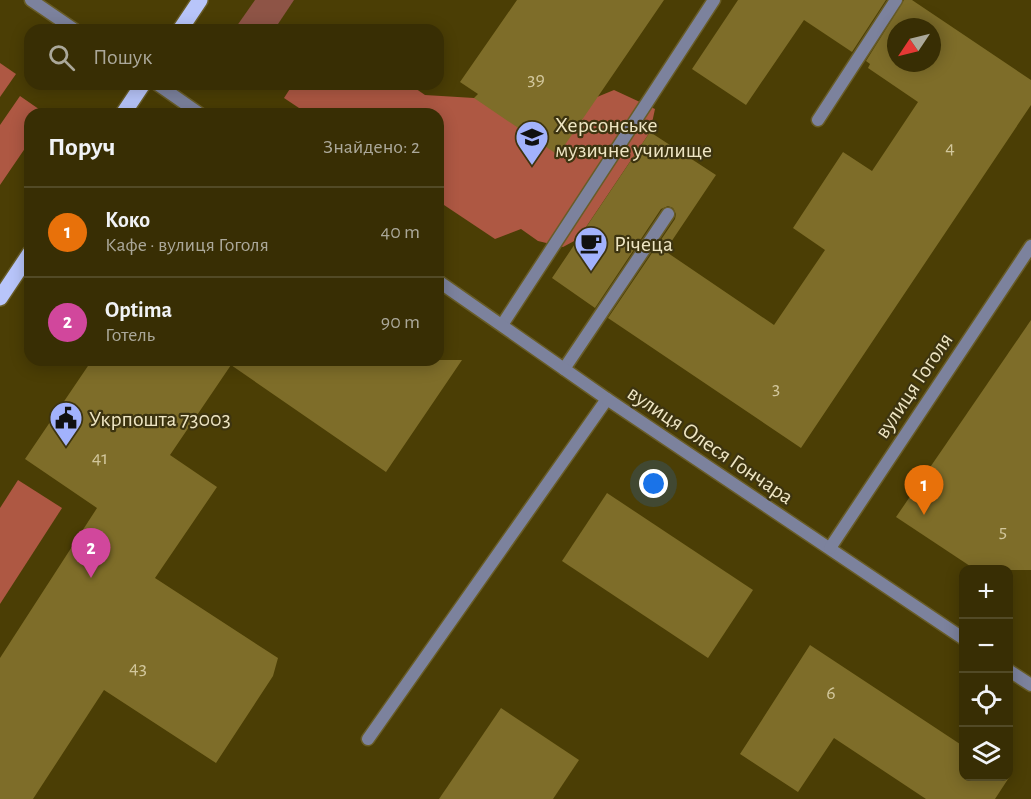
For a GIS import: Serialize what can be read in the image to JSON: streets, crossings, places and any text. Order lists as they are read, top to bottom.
{
  "streets": {
    "street": ["вулиця Гоголя", "вулиця Олеся Гончара"]
  },
  "crossings": [
    ["вулиця Гоголя", "вулиця Олеся Гончара"]
  ],
  "places": {
    "school or university": ["Херсонське музичне училище"],
    "cafe": ["Річеца"],
    "public building": ["Укрпошта 73003"]
  },
  "house_numbers": [
    "39",
    "4",
    "3",
    "41",
    "5",
    "43",
    "6"
  ],
  "north": "bottom left",
  "page": {
    "search": "Пошук",
    "heading": ["Поруч", "Знайдено: 2"],
    "list": [
      {
        "mark": "1",
        "name": "Коко",
        "note": "Кафе · вулиця Гоголя",
        "value": "40 m"
      },
      {
        "mark": "2",
        "name": "Optima",
        "note": "Готель",
        "value": "90 m"
      }
    ],
    "pins": ["1", "2"],
    "map_buttons": ["+", "−"]
  }
}
